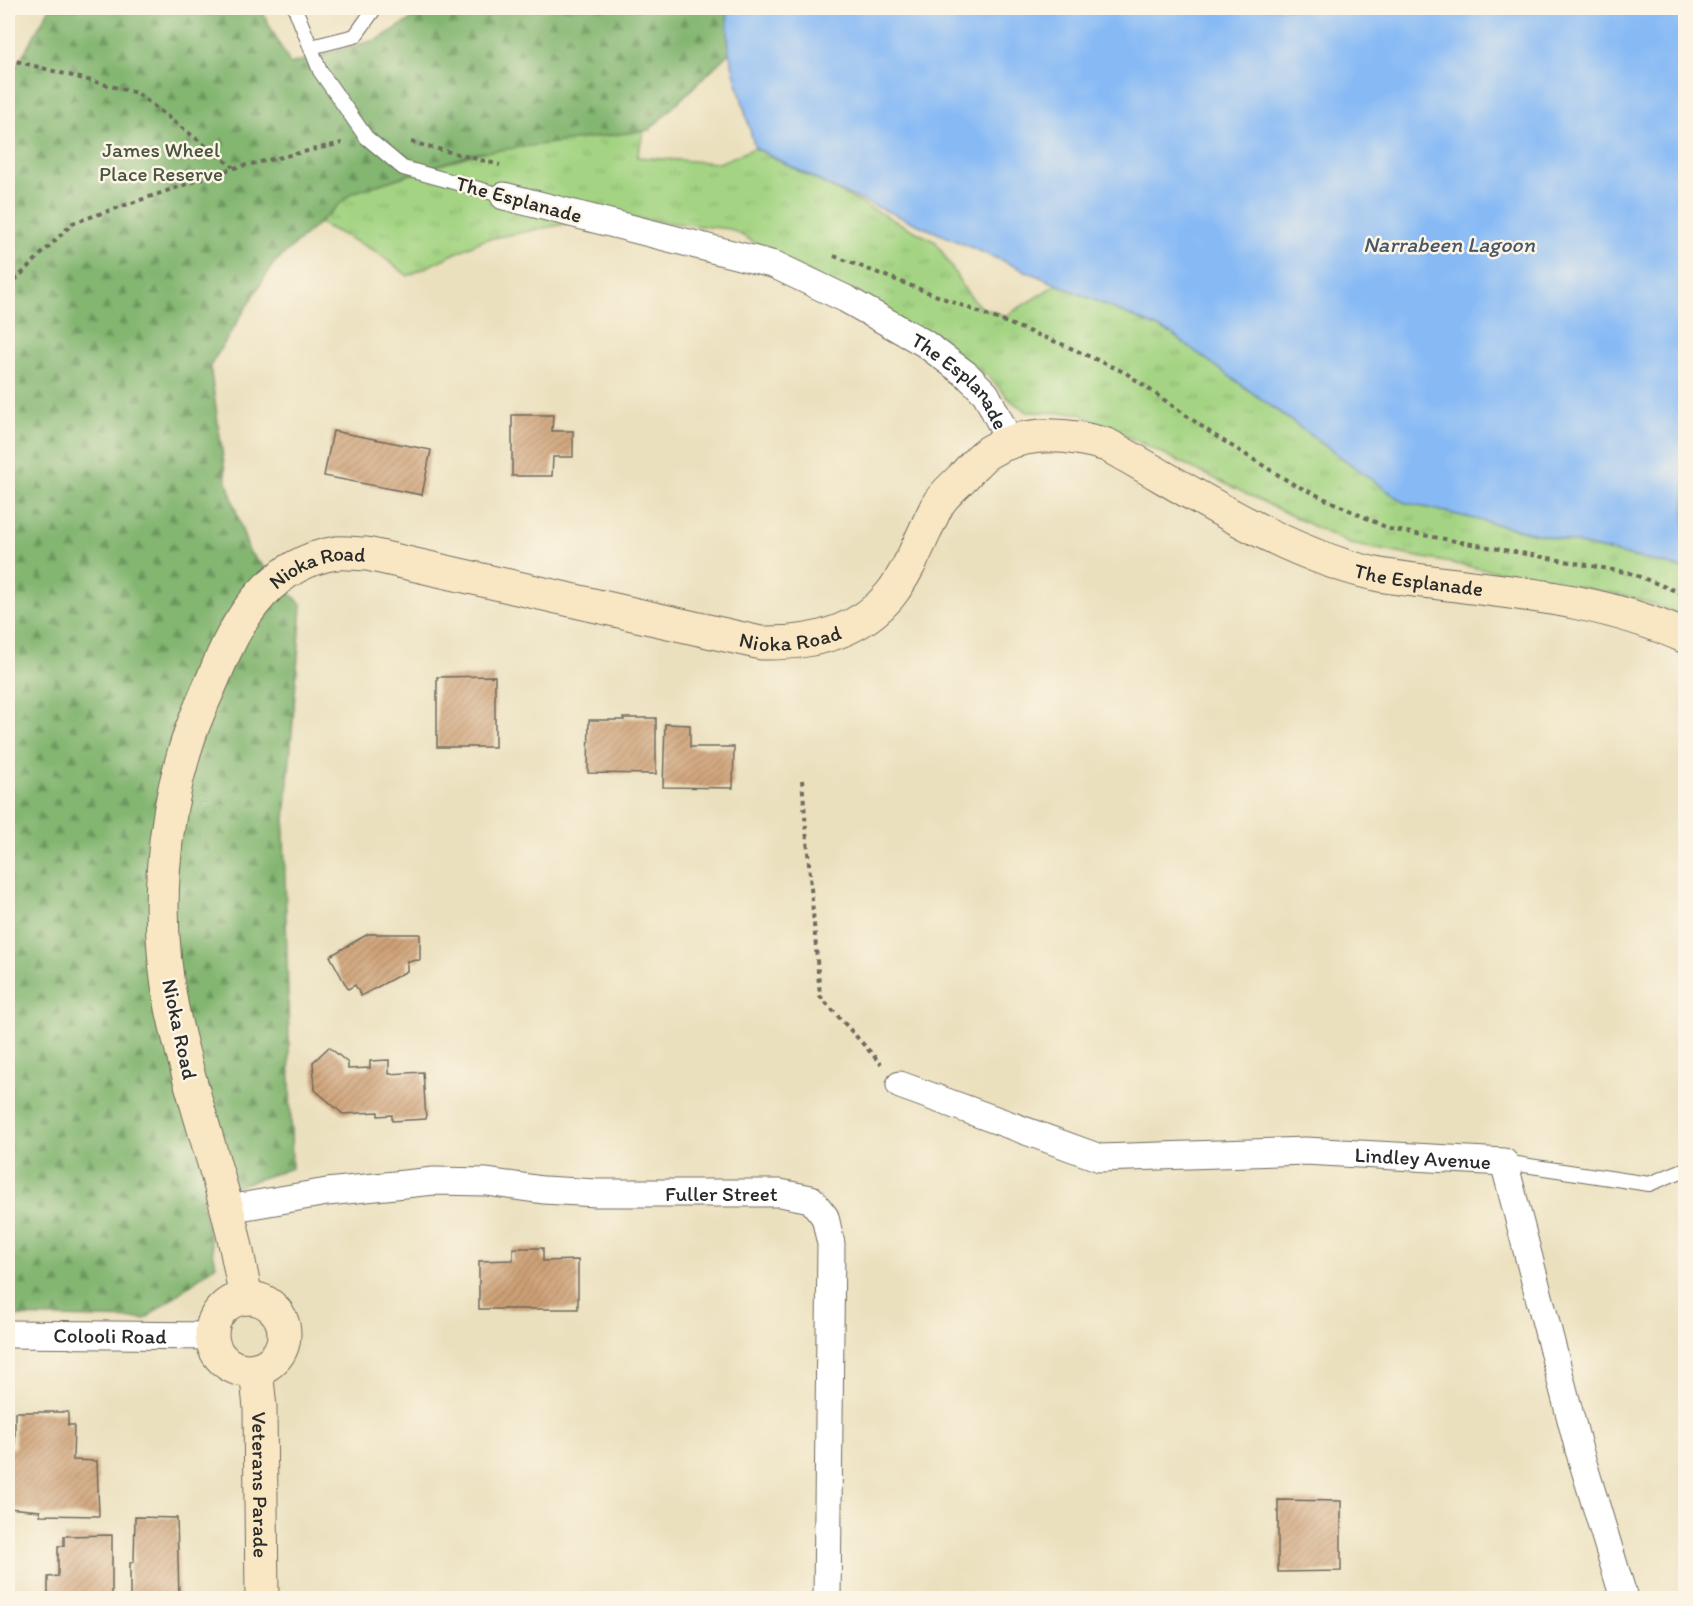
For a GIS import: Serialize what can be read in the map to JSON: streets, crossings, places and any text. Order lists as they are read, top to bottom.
{
  "streets": {
    "street": [
      "The Esplanade",
      "Nioka Road",
      "Lindley Avenue",
      "Fuller Street",
      "Colooli Road",
      "Veterans Parade"
    ]
  },
  "crossings": [
    ["The Esplanade", "Nioka Road"],
    ["Nioka Road", "Fuller Street"],
    ["Nioka Road", "Colooli Road"],
    ["Nioka Road", "Veterans Parade"],
    ["Colooli Road", "Veterans Parade"]
  ],
  "water": ["Narrabeen Lagoon"],
  "parks": ["James Wheel Place Reserve"]
}
